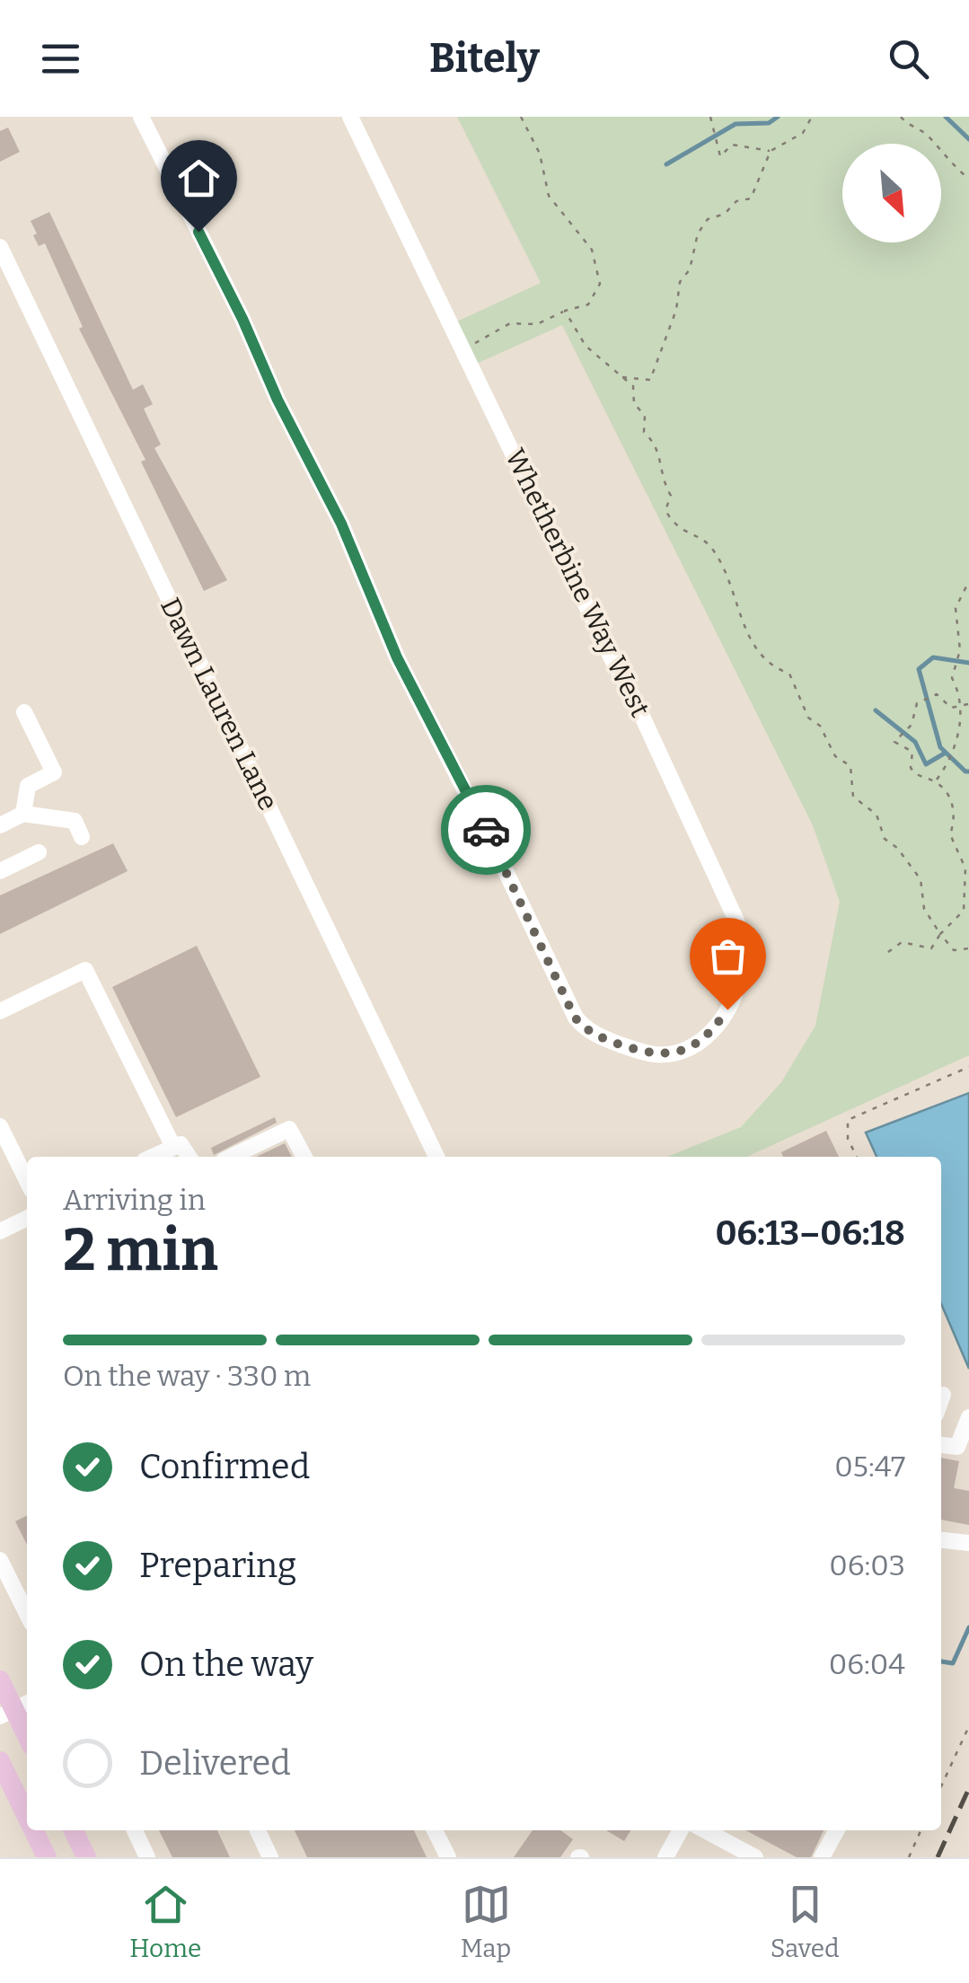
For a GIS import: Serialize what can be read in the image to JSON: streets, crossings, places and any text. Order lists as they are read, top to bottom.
{
  "streets": {
    "street": ["Whetherbine Way West", "Dawn Lauren Lane"]
  },
  "north": "bottom right",
  "page": {
    "header": "Bitely",
    "heading": ["2 min", "Arriving in", "06:13–06:18"],
    "bar": "On the way · 330 m",
    "list": [
      ["Confirmed", "05:47"],
      ["Preparing", "06:03"],
      ["On the way", "06:04"],
      "Delivered"
    ],
    "tabs": ["Home", "Map", "Saved"]
  }
}
